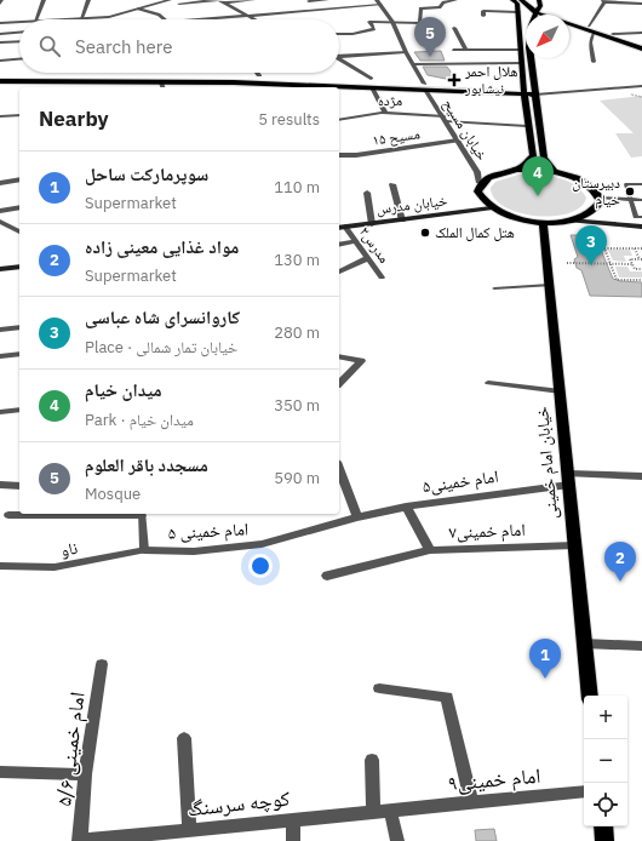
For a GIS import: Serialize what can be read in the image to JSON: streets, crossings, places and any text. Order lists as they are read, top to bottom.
{
  "streets": {
    "main road": ["خیابان مدرس", "خیابان امام خمینی"],
    "street": [
      "مژده",
      "خیابان مسیح",
      "مسیح ۱۵",
      "مدرس۲",
      "امام خمینی۵",
      "امام خمینی ۵",
      "امام خمینی۷",
      "امام خمینی ۵/۶",
      "امام خمینی۹",
      "کوچه سرسنگ"
    ],
    "lane": ["ناو"]
  },
  "crossings": [
    ["مژده", "خیابان مسیح"],
    ["خیابان مسیح", "مسیح ۱۵"],
    ["خیابان مدرس", "مدرس۲"],
    ["خیابان امام خمینی", "امام خمینی۵"],
    ["خیابان امام خمینی", "امام خمینی۷"],
    ["امام خمینی۵", "امام خمینی ۵"],
    ["امام خمینی۵", "امام خمینی۷"],
    ["امام خمینی ۵", "ناو"],
    ["امام خمینی ۵/۶", "کوچه سرسنگ"],
    ["امام خمینی۹", "کوچه سرسنگ"]
  ],
  "places": {
    "health": ["هلال احمر نیشابور"],
    "other": ["دبیرستان خیام", "هتل کمال الملک"]
  },
  "north": "bottom left",
  "page": {
    "pins": [
      "5",
      "4",
      "3",
      "2",
      "1"
    ],
    "search": "Search here",
    "heading": ["Nearby", "5 results"],
    "list": [
      {
        "mark": "1",
        "name": "سوپرمارکت ساحل",
        "note": "Supermarket",
        "value": "110 m"
      },
      {
        "mark": "2",
        "name": "مواد غذایی معینی زاده",
        "note": "Supermarket",
        "value": "130 m"
      },
      {
        "mark": "3",
        "name": "کاروانسرای شاه عباسی",
        "note": "Place · خیابان تمار شمالی",
        "value": "280 m"
      },
      {
        "mark": "4",
        "name": "میدان خیام",
        "note": "Park · میدان خیام",
        "value": "350 m"
      },
      {
        "mark": "5",
        "name": "مسجدد باقر العلوم",
        "note": "Mosque",
        "value": "590 m"
      }
    ],
    "map_buttons": ["+", "−"]
  }
}
